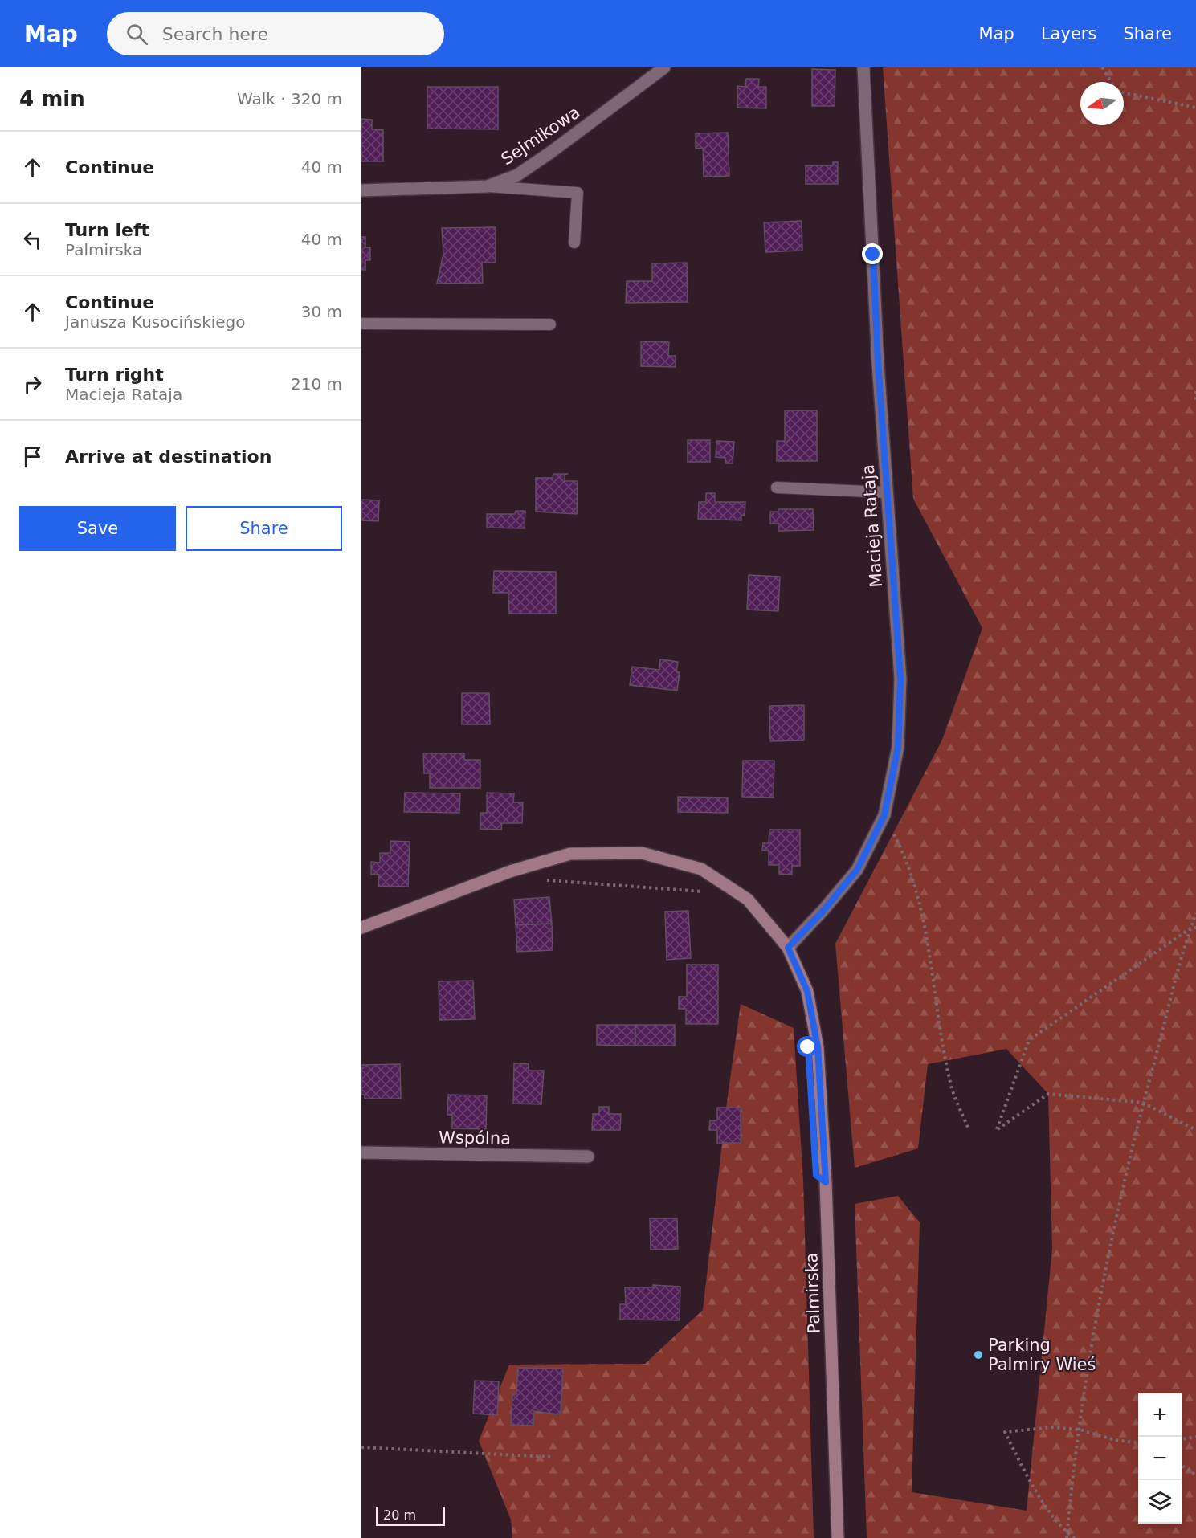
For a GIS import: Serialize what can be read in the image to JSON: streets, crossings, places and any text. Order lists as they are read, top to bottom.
{
  "streets": {
    "street": [
      "Sejmikowa",
      "Macieja Rataja",
      "Wspólna",
      "Palmirska"
    ]
  },
  "crossings": [
    ["Macieja Rataja", "Palmirska"]
  ],
  "places": ["Parking Palmiry Wieś"],
  "scale_bar": "20 m",
  "north": "left",
  "page": {
    "header": "Map",
    "search": "Search here",
    "nav": ["Map", "Layers", "Share"],
    "heading": ["4 min", "Walk · 320 m"],
    "list": [
      ["Continue", "40 m"],
      ["Turn left", "Palmirska", "40 m"],
      ["Continue", "Janusza Kusocińskiego", "30 m"],
      ["Turn right", "Macieja Rataja", "210 m"],
      "Arrive at destination"
    ],
    "buttons": ["Save", "Share"],
    "map_buttons": ["+", "−"],
    "scale": "20 m"
  }
}
